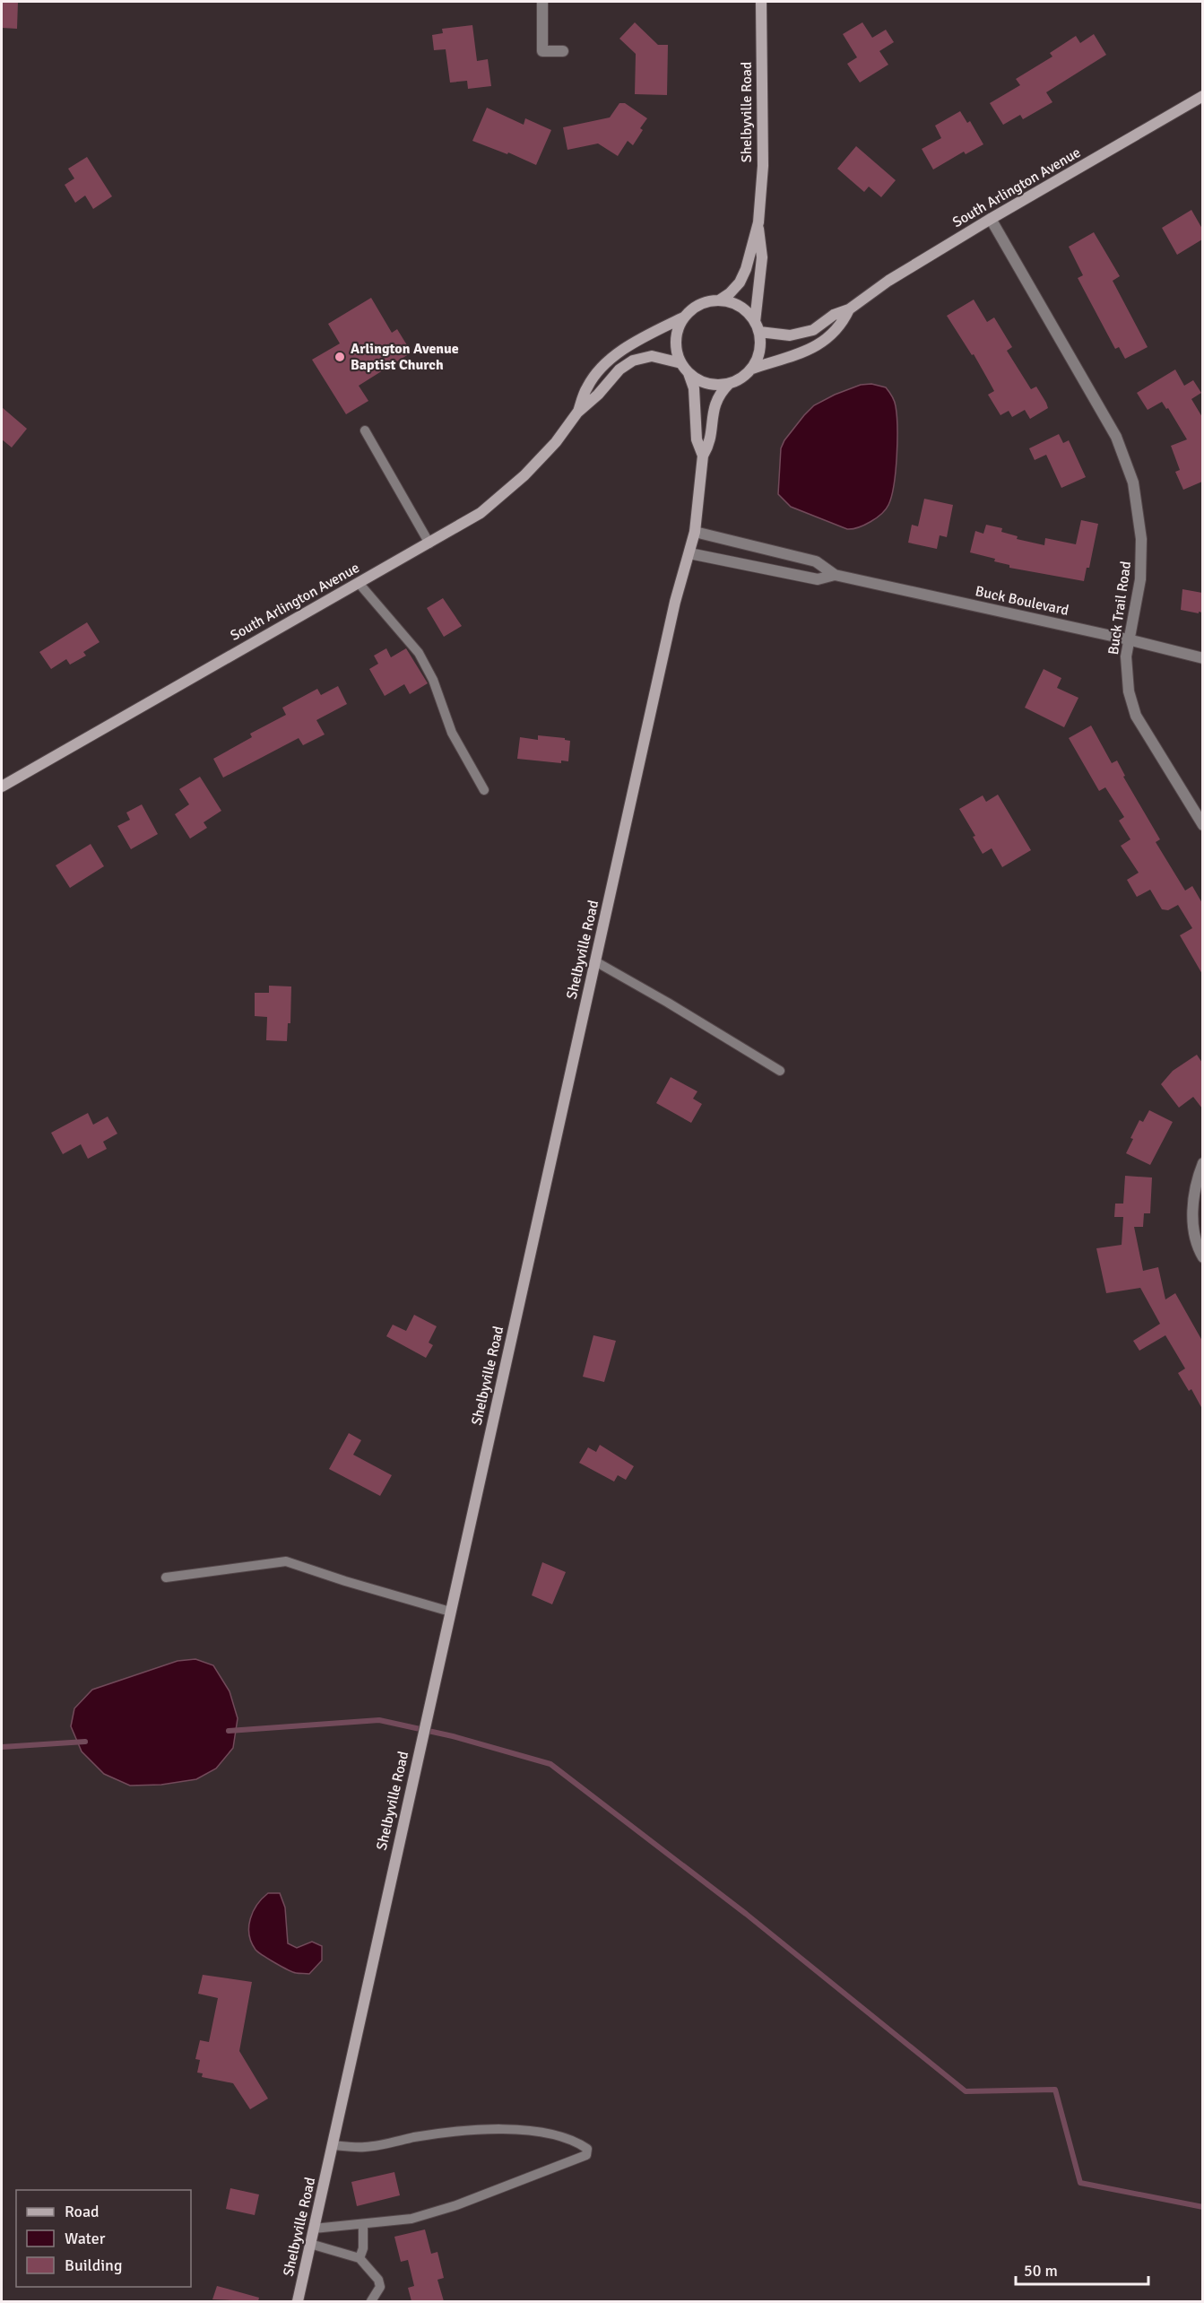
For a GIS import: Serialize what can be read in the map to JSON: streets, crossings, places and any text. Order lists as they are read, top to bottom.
{
  "streets": {
    "main road": ["Shelbyville Road", "South Arlington Avenue"],
    "street": ["Buck Boulevard", "Buck Trail Road"]
  },
  "crossings": [
    ["Shelbyville Road", "Buck Boulevard"],
    ["South Arlington Avenue", "Buck Trail Road"],
    ["Buck Boulevard", "Buck Trail Road"]
  ],
  "places": ["Arlington Avenue Baptist Church"],
  "legend": ["Road", "Water", "Building"],
  "scale_bar": "50 m"
}
